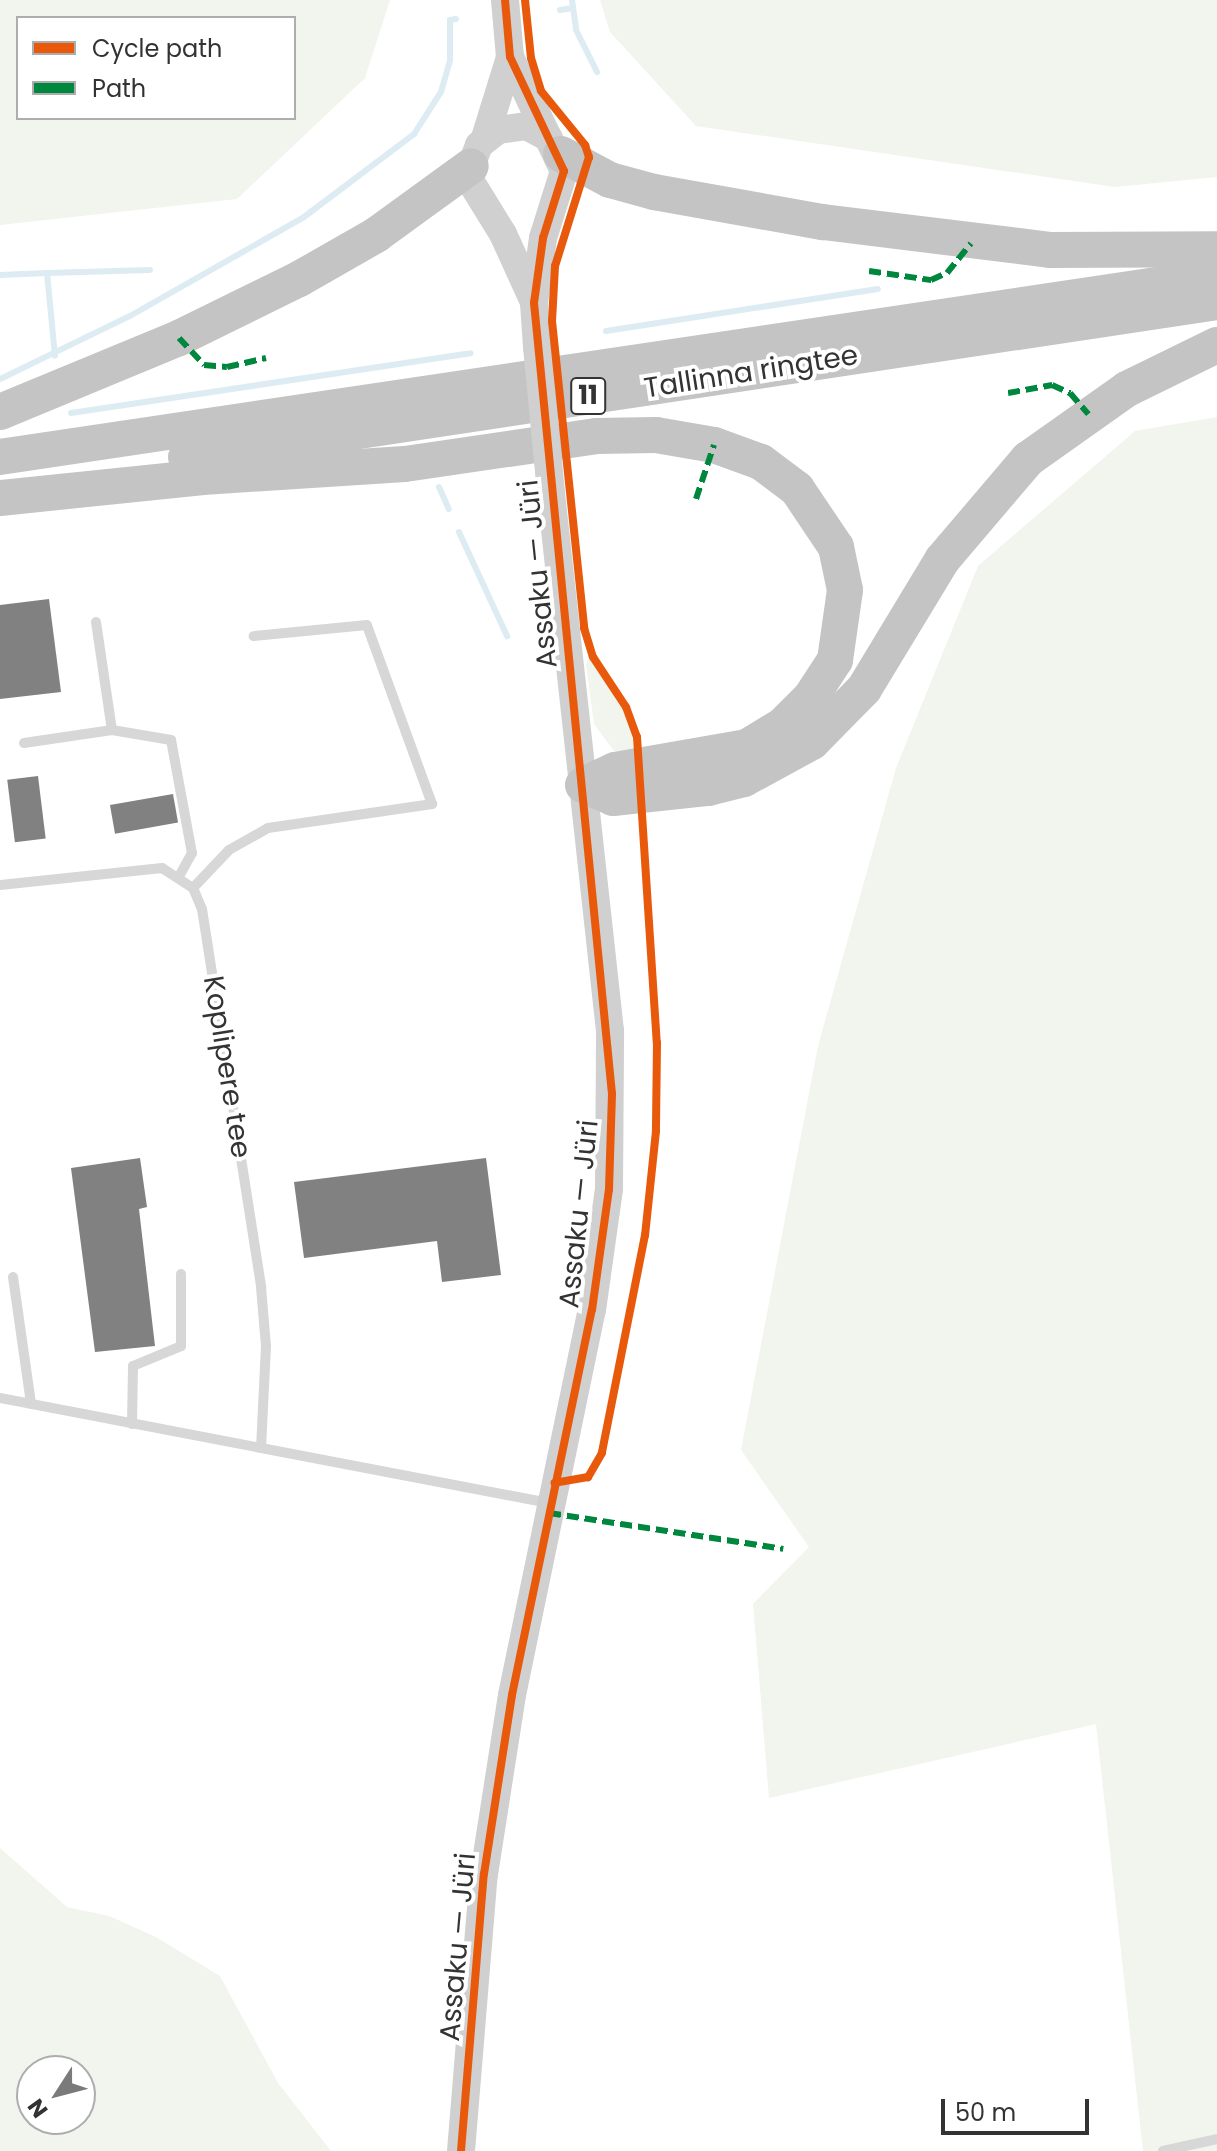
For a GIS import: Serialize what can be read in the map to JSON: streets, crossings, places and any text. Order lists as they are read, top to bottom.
{
  "streets": {
    "highway": ["Tallinna ringtee", "11"],
    "street": ["Assaku — Jüri"],
    "lane": ["Koplipere tee"]
  },
  "legend": ["Cycle path", "Path"],
  "scale_bar": "50 m",
  "north": "bottom left"
}
